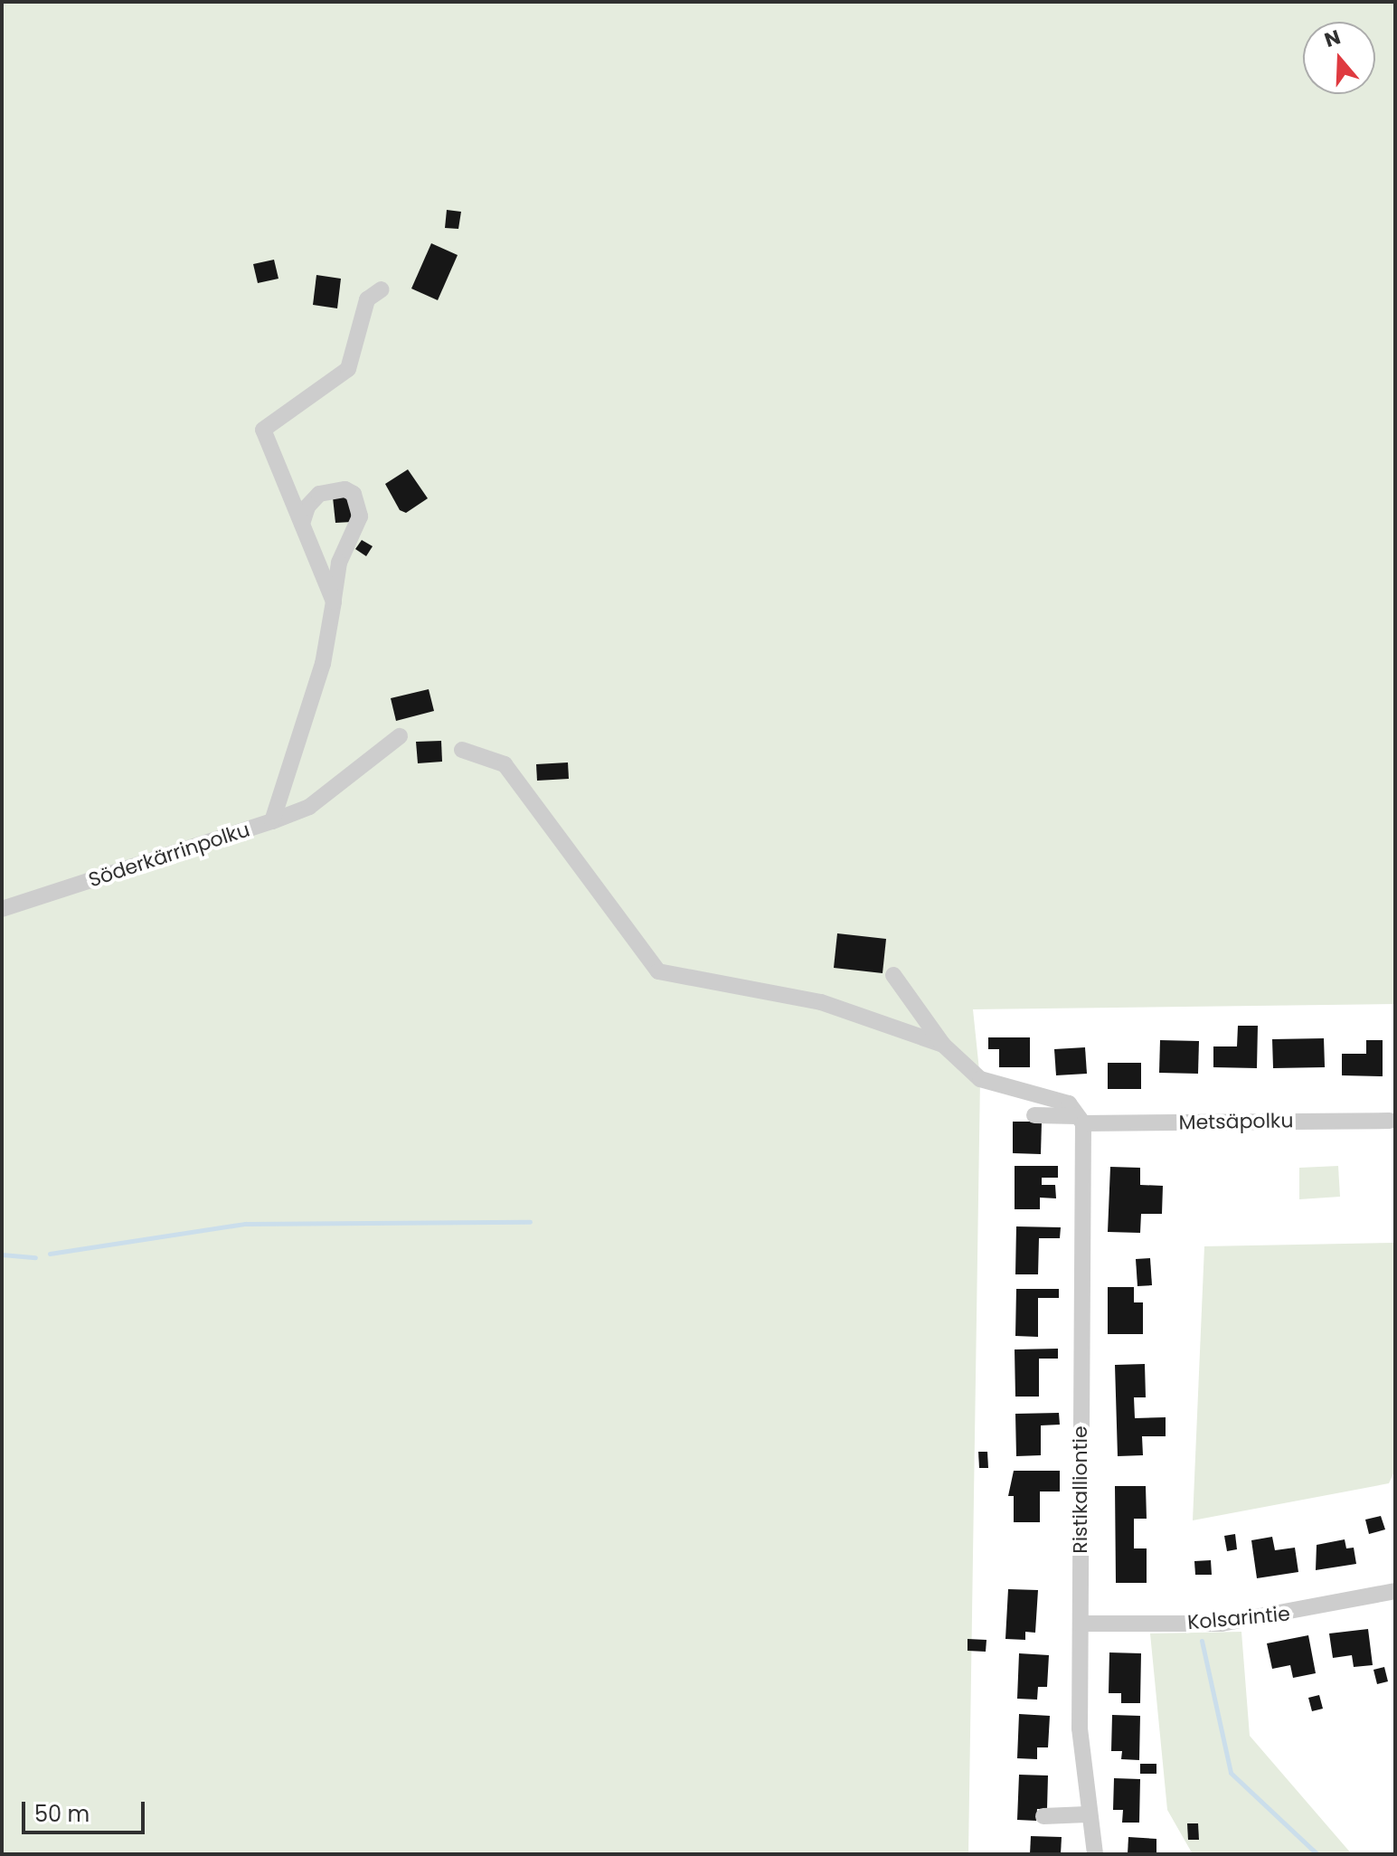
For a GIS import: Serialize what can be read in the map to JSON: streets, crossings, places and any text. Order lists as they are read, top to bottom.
{
  "streets": {
    "street": [
      "Söderkärrinpolku",
      "Metsäpolku",
      "Ristikalliontie",
      "Kolsarintie"
    ]
  },
  "crossings": [
    ["Metsäpolku", "Ristikalliontie"],
    ["Ristikalliontie", "Kolsarintie"]
  ],
  "scale_bar": "50 m",
  "north": "top"
}
